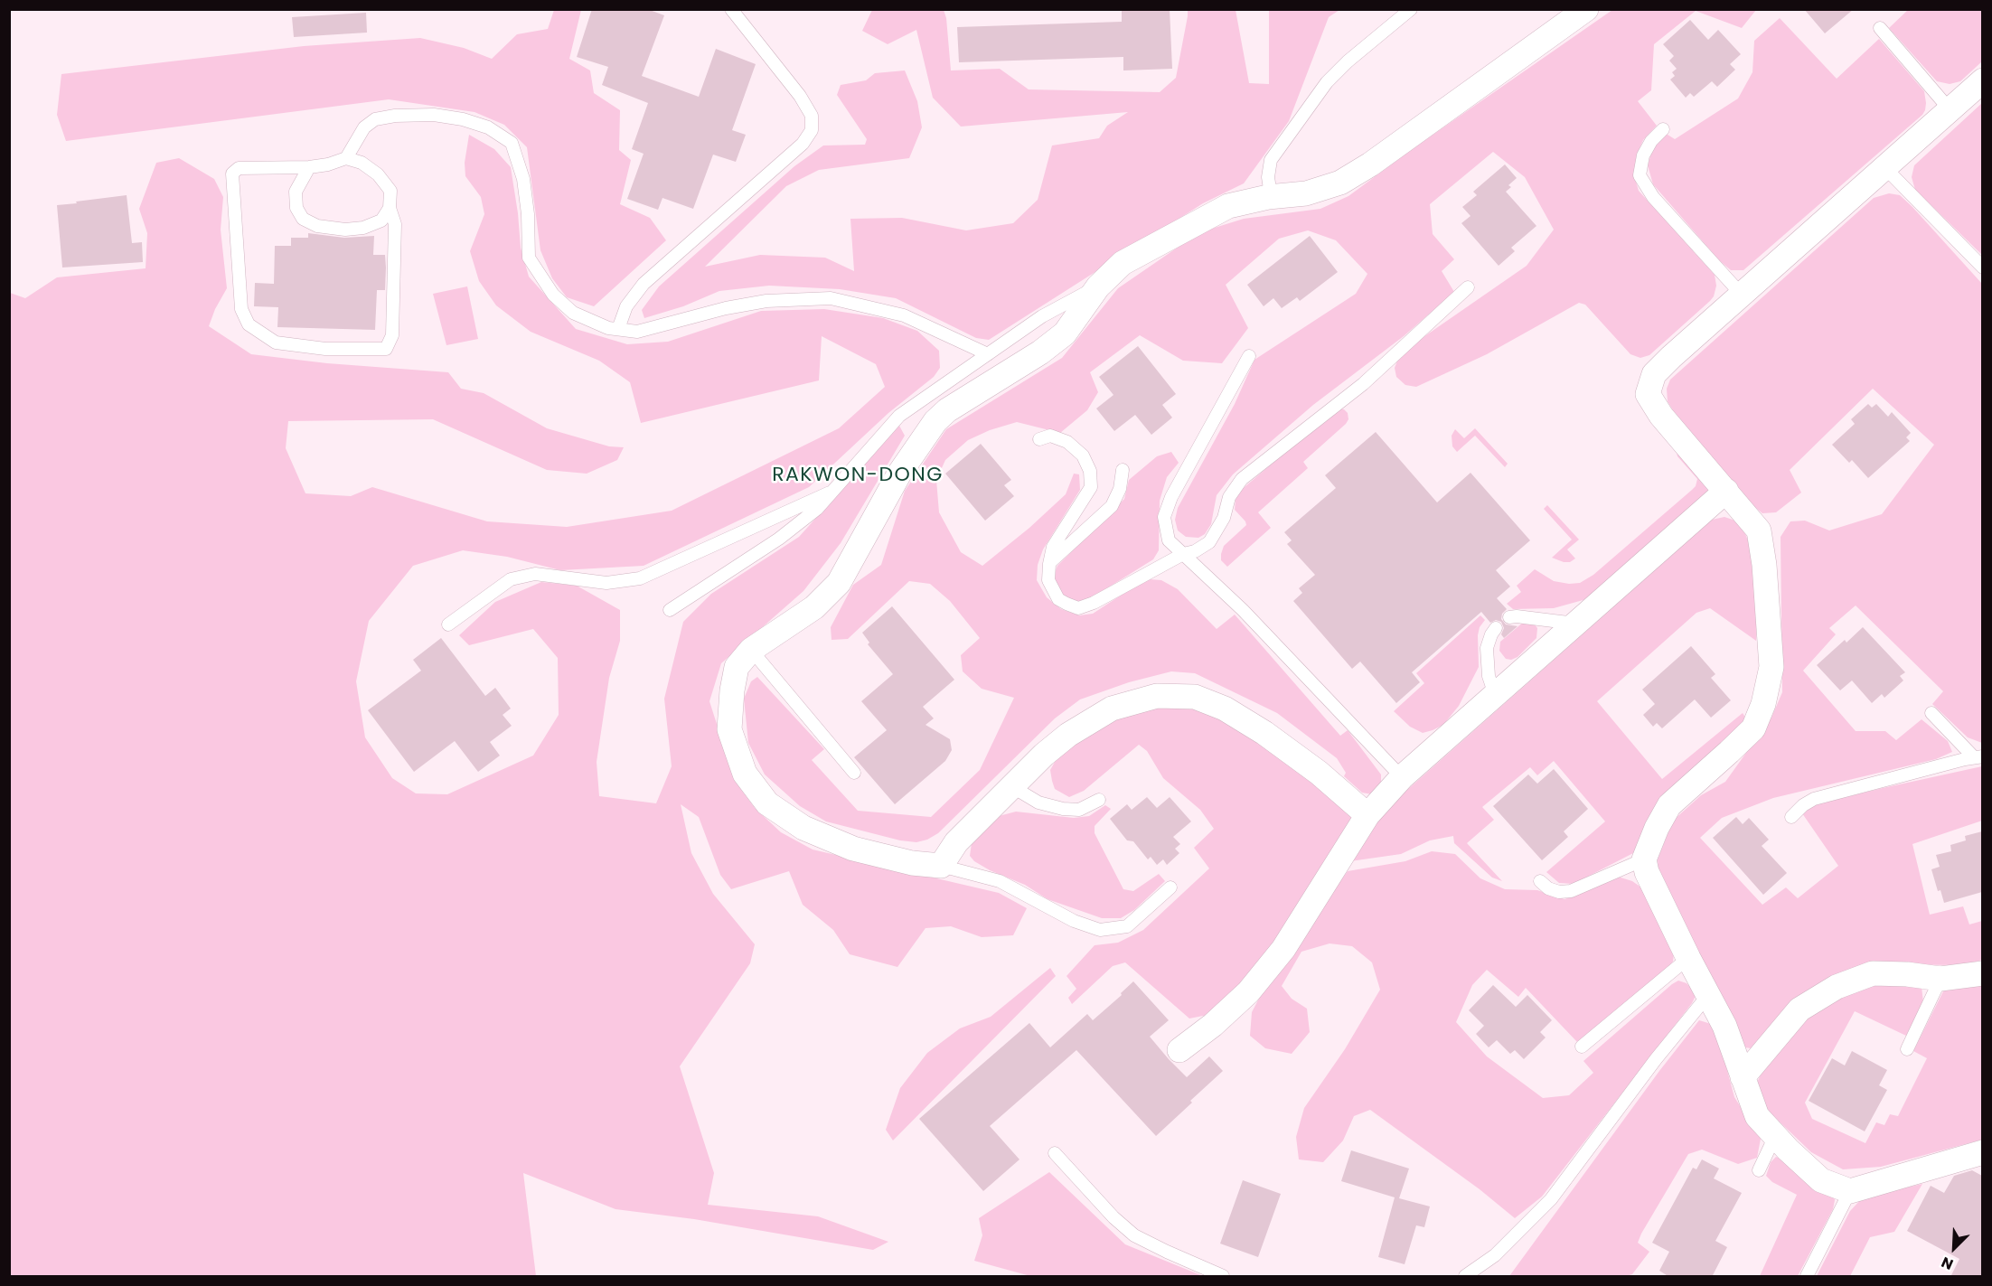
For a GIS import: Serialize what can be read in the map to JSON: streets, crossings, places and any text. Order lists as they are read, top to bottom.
{
  "districts": ["RAKWON-DONG"],
  "north": "bottom left"
}
